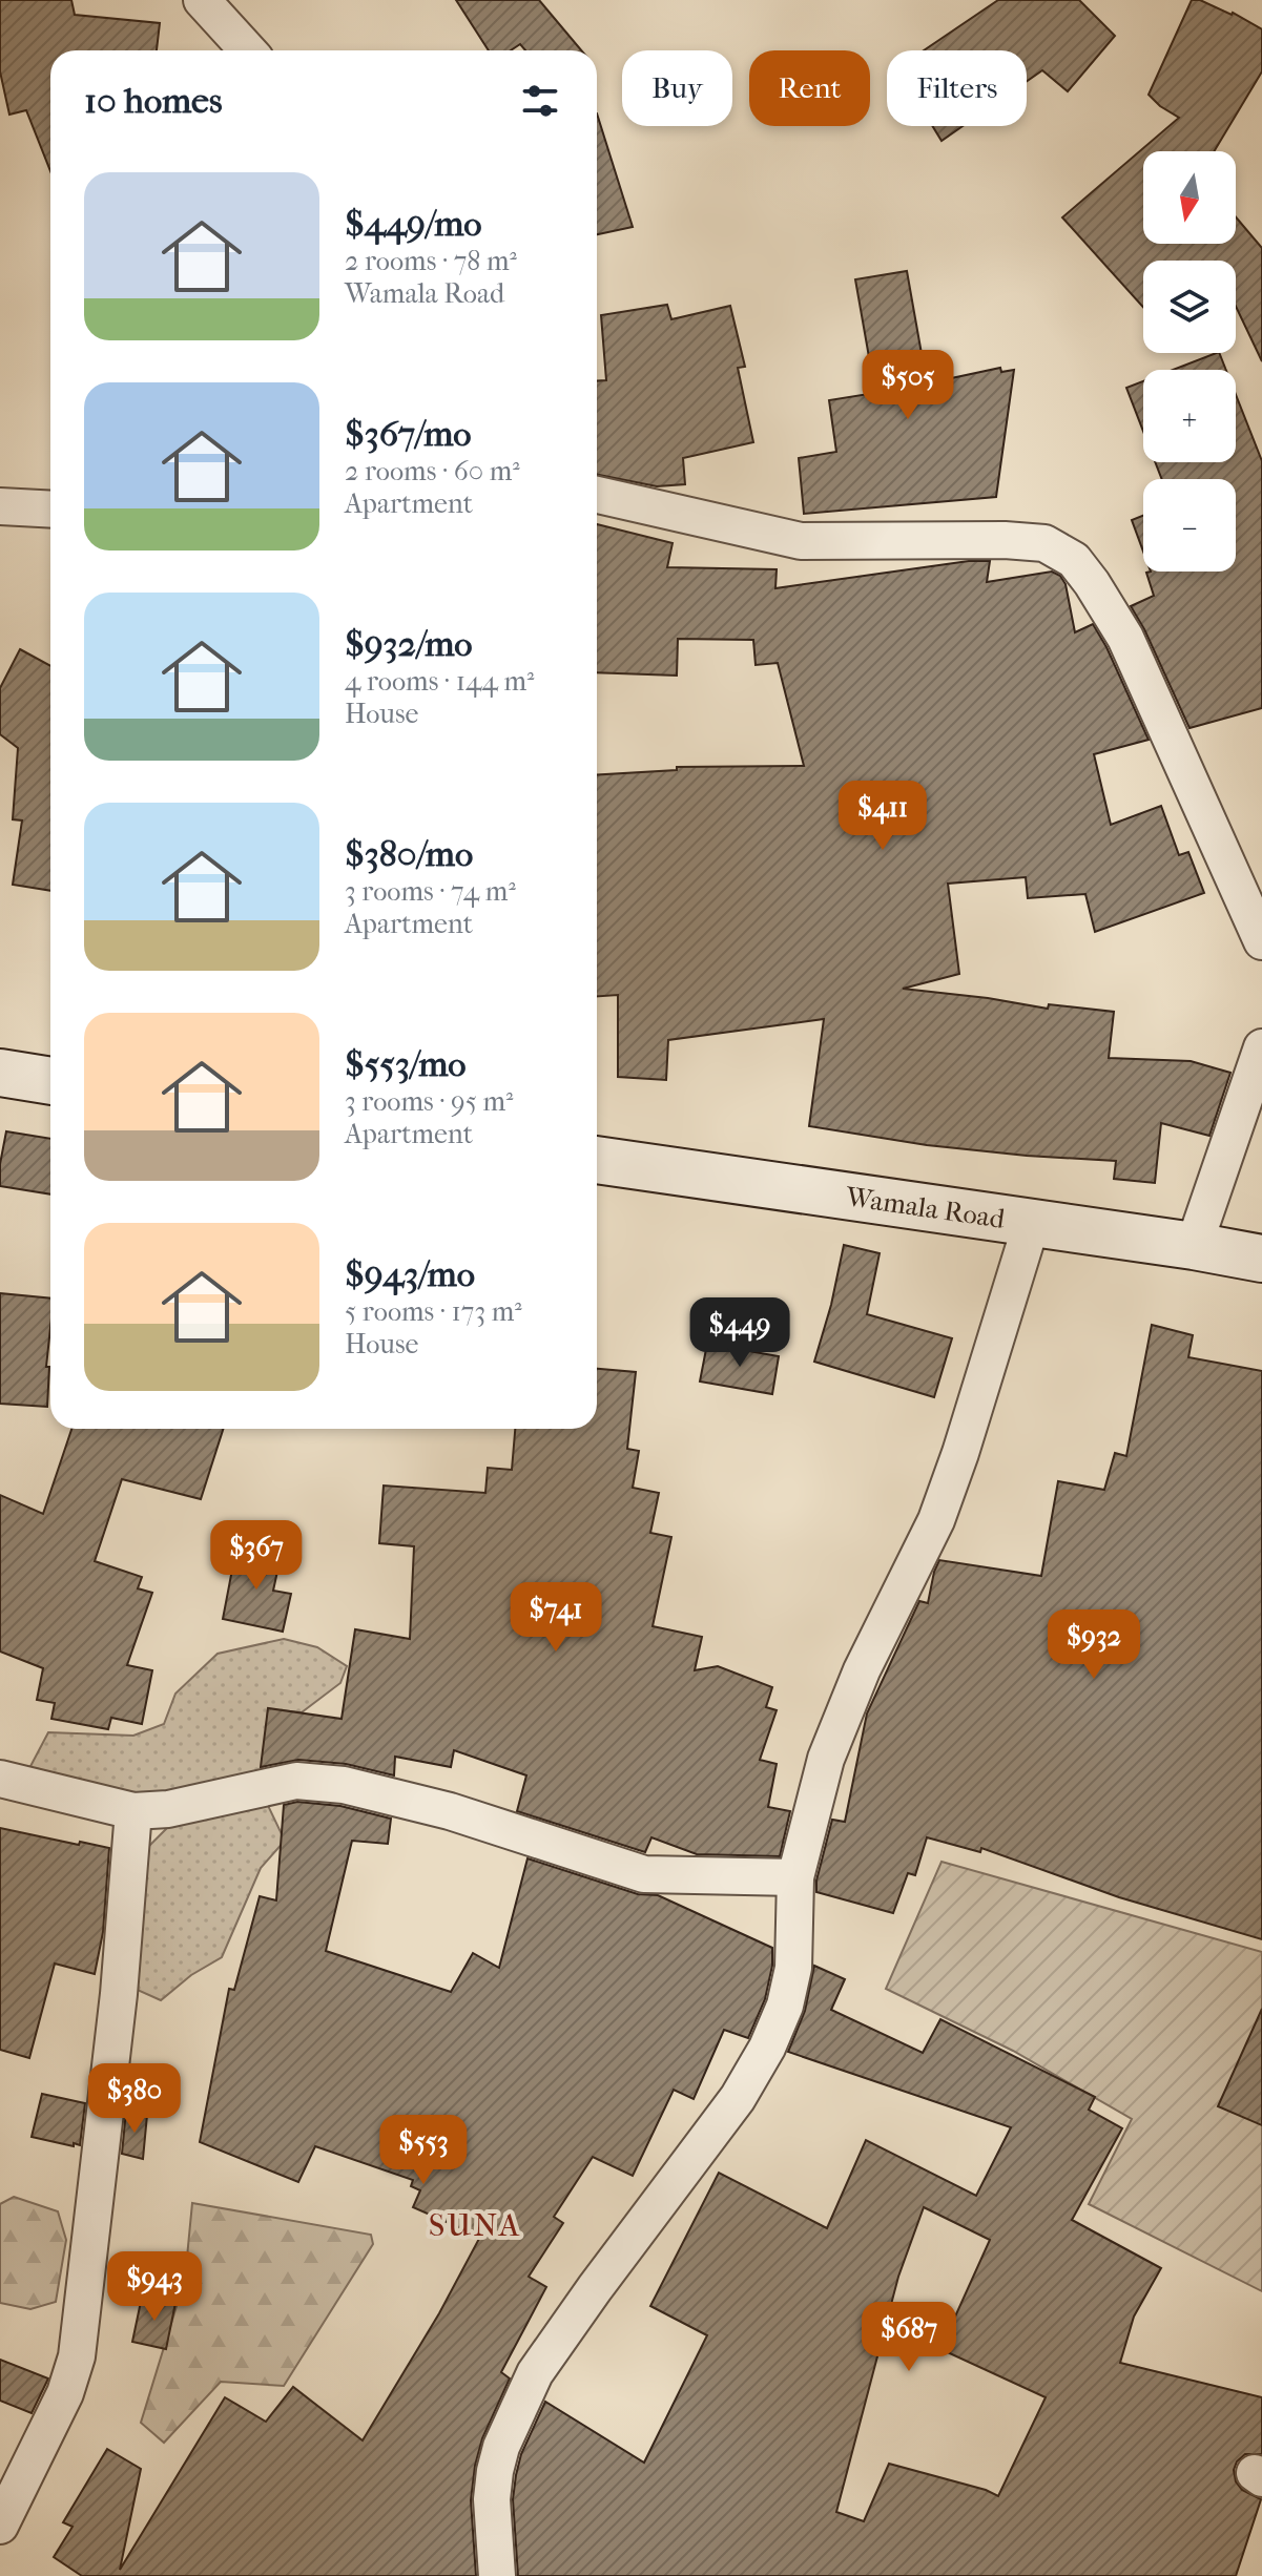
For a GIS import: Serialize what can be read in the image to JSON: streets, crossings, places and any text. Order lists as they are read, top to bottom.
{
  "streets": {
    "street": ["Wamala Road"]
  },
  "districts": ["SUNA"],
  "north": "bottom",
  "page": {
    "chip": ["Buy", "Rent", "Filters"],
    "heading": "10 homes",
    "map_buttons": ["+", "−"],
    "list": [
      {
        "name": "$449/mo",
        "note": "2 rooms · 78 m² · Wamala Road"
      },
      {
        "name": "$367/mo",
        "note": "2 rooms · 60 m² · Apartment"
      },
      {
        "name": "$932/mo",
        "note": "4 rooms · 144 m² · House"
      },
      {
        "name": "$380/mo",
        "note": "3 rooms · 74 m² · Apartment"
      },
      {
        "name": "$553/mo",
        "note": "3 rooms · 95 m² · Apartment"
      },
      {
        "name": "$943/mo",
        "note": "5 rooms · 173 m² · House"
      }
    ],
    "price": [
      "$505",
      "$411",
      "$449",
      "$367",
      "$741",
      "$932",
      "$380",
      "$553",
      "$943",
      "$687"
    ]
  }
}
